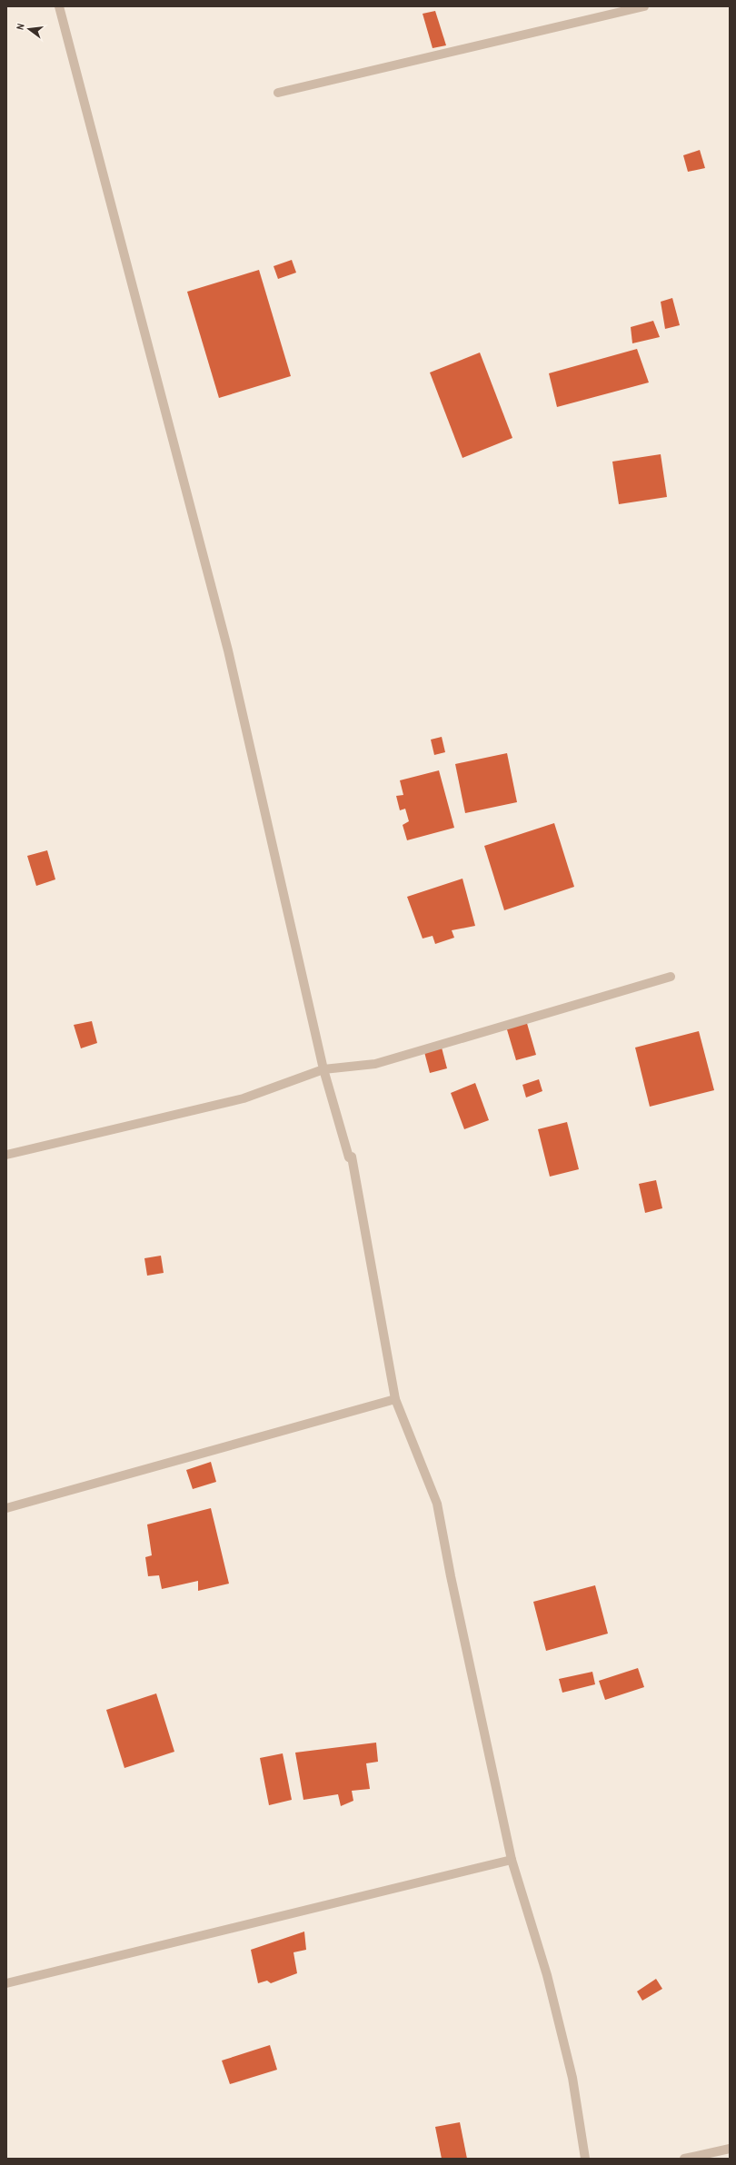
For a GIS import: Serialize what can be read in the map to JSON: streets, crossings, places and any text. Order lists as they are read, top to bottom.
{
  "north": "left"
}
